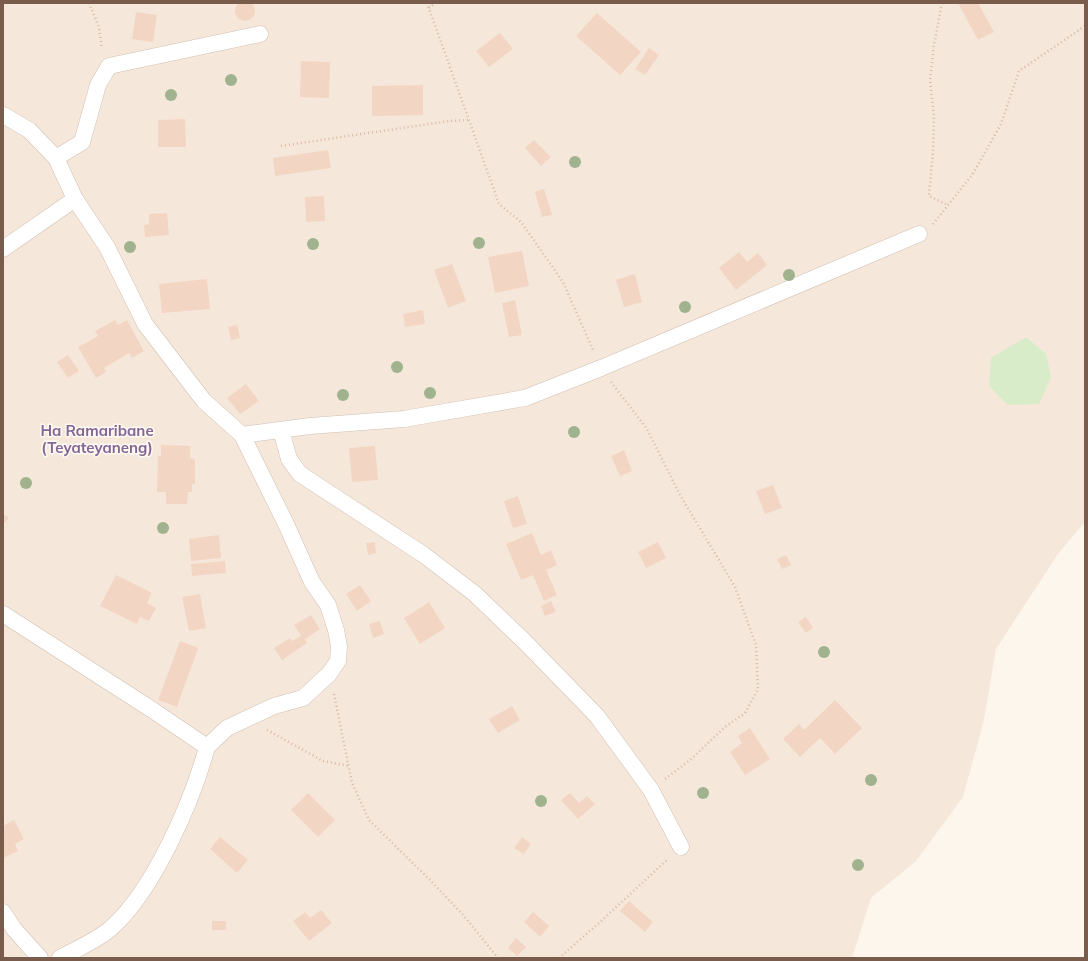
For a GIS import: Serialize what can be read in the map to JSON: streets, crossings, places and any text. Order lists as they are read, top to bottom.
{
  "districts": ["Ha Ramaribane (Teyateyaneng)"]
}
